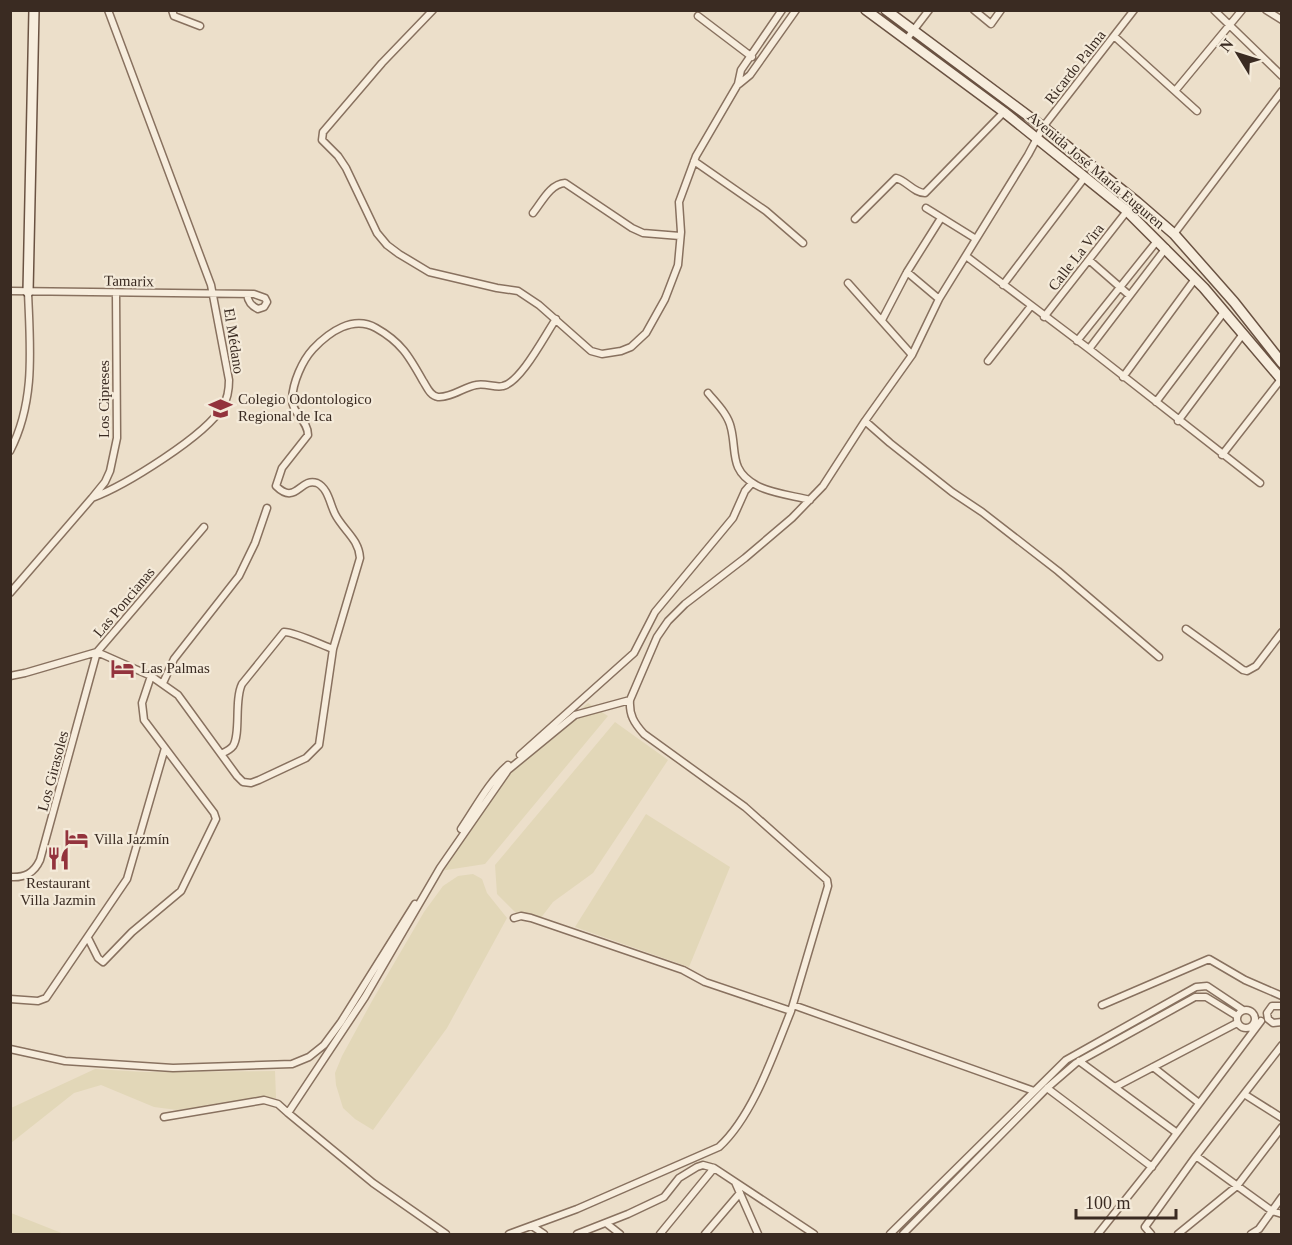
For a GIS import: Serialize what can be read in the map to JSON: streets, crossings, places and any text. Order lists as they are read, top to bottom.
{
  "streets": {
    "street": [
      "Ricardo Palma",
      "Avenida José María Euguren",
      "Calle La Vira",
      "Tamarix",
      "El Médano",
      "Los Cipreses",
      "Las Poncianas",
      "Los Girasoles"
    ]
  },
  "crossings": [
    ["Ricardo Palma", "Avenida José María Euguren"],
    ["Avenida José María Euguren", "Calle La Vira"],
    ["Tamarix", "El Médano"],
    ["Tamarix", "Los Cipreses"],
    ["El Médano", "Los Cipreses"],
    ["Las Poncianas", "Los Girasoles"]
  ],
  "places": {
    "school or university": ["Colegio Odontologico Regional de Ica"],
    "hotel": ["Las Palmas", "Villa Jazmín"],
    "restaurant": ["Restaurant Villa Jazmin"]
  },
  "scale_bar": "100 m",
  "north": "top left"
}
